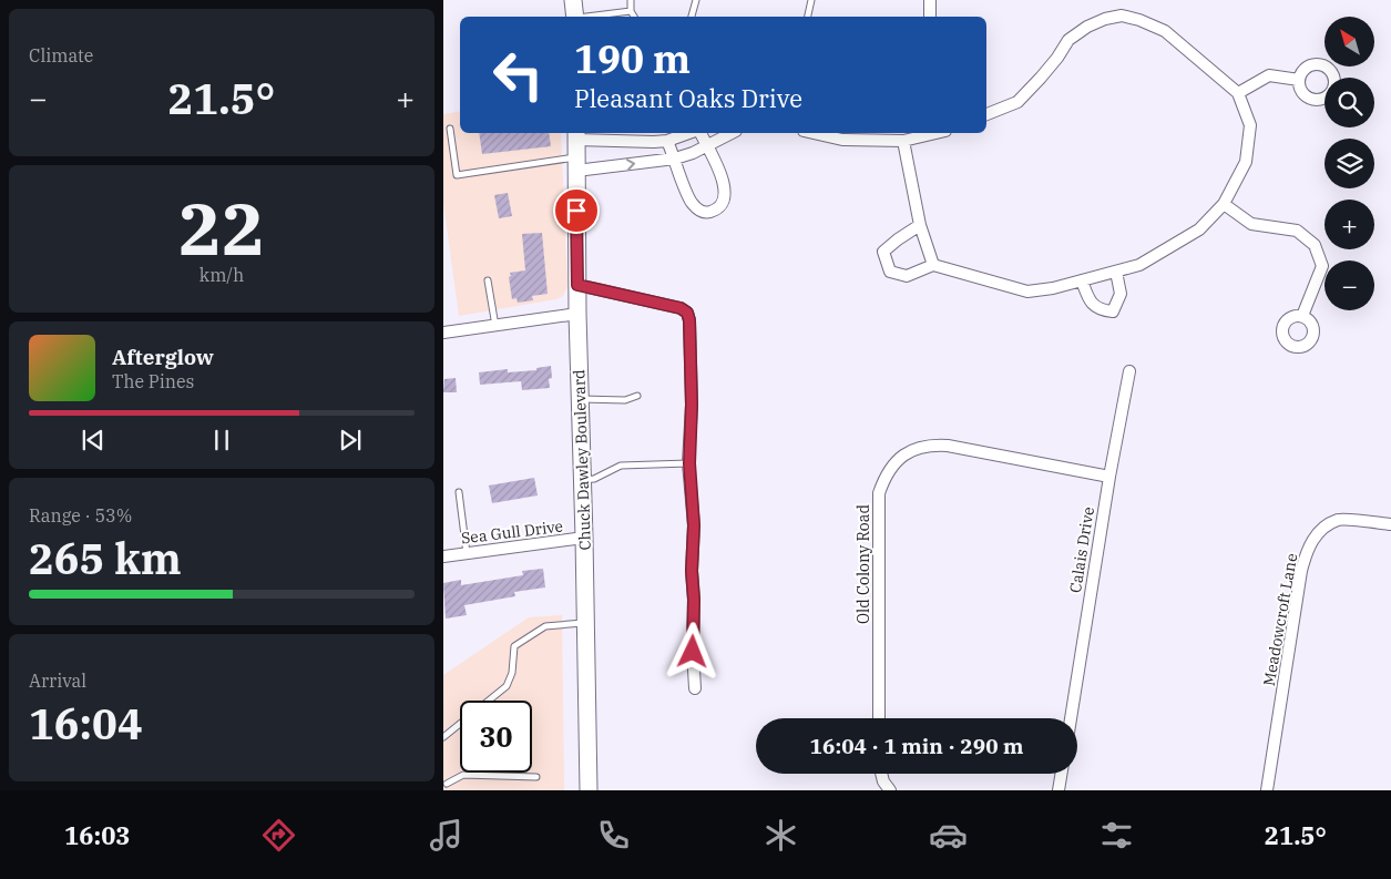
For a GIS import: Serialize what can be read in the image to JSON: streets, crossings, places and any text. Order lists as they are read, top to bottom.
{
  "streets": {
    "main road": ["Chuck Dawley Boulevard"],
    "street": [
      "Sea Gull Drive",
      "Calais Drive",
      "Old Colony Road",
      "Meadowcroft Lane"
    ]
  },
  "crossings": [
    ["Chuck Dawley Boulevard", "Sea Gull Drive"],
    ["Calais Drive", "Old Colony Road"]
  ],
  "north": "top left",
  "page": {
    "tile": [
      "Climate",
      ["22", "km/h"],
      ["Range · 53%", "265 km"],
      ["Arrival", "16:04"]
    ],
    "map_buttons": ["+", "−"],
    "turn": ["190 m", "Pleasant Oaks Drive"],
    "heat": ["−", "21.5°", "+"],
    "song": ["Afterglow", "The Pines"],
    "limit": "30",
    "trip": "16:04 · 1 min · 290 m",
    "tabs": ["16:03", "21.5°"]
  }
}
